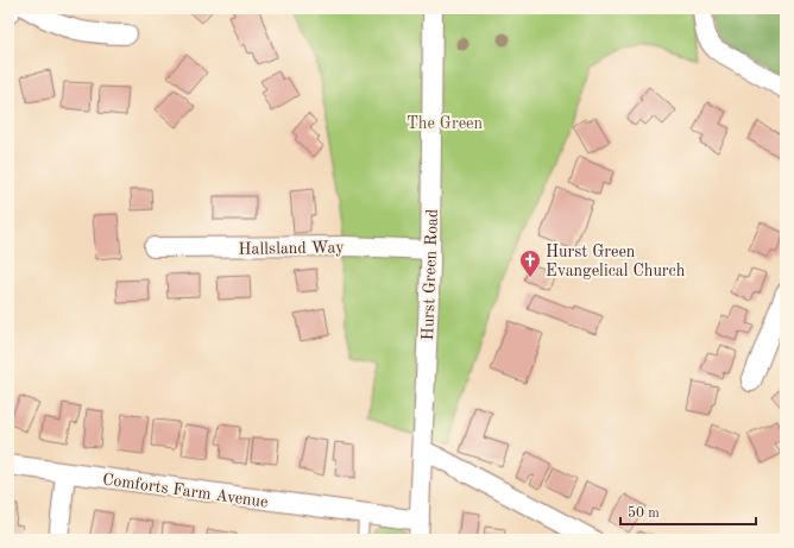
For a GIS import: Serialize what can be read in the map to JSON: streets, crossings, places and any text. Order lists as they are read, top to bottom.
{
  "streets": {
    "street": ["Hallsland Way", "Hurst Green Road", "Comforts Farm Avenue"]
  },
  "crossings": [
    ["Hallsland Way", "Hurst Green Road"],
    ["Hurst Green Road", "Comforts Farm Avenue"]
  ],
  "parks": ["The Green"],
  "places": {
    "church": ["Hurst Green Evangelical Church"]
  },
  "scale_bar": "50 m"
}
